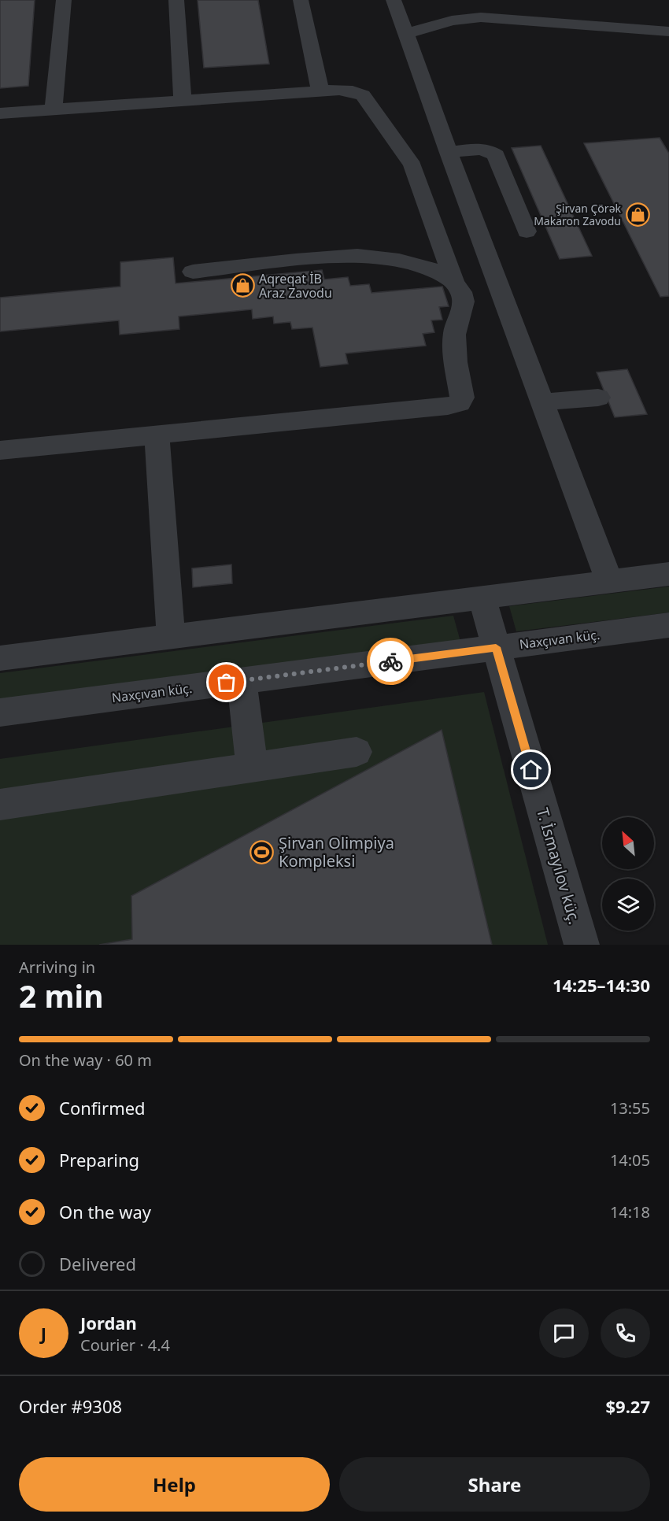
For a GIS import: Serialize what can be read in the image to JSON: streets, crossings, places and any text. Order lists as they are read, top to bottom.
{
  "streets": {
    "street": ["Naxçıvan küç.", "T. İsmayılov küç."]
  },
  "crossings": [
    ["Naxçıvan küç.", "T. İsmayılov küç."]
  ],
  "places": {
    "shop": ["Şirvan Çörək Makaron Zavodu", "Aqreqat İB Araz Zavodu"],
    "sports": ["Şirvan Olimpiya Kompleksi"]
  },
  "north": "top left",
  "page": {
    "heading": ["2 min", "Arriving in", "14:25–14:30"],
    "panel": [
      "Jordan",
      "Courier · 4.4",
      "Order #9308",
      "$9.27"
    ],
    "bar": "On the way · 60 m",
    "list": [
      ["Confirmed", "13:55"],
      ["Preparing", "14:05"],
      ["On the way", "14:18"],
      "Delivered"
    ],
    "round": "J",
    "buttons": ["Help", "Share"]
  }
}
